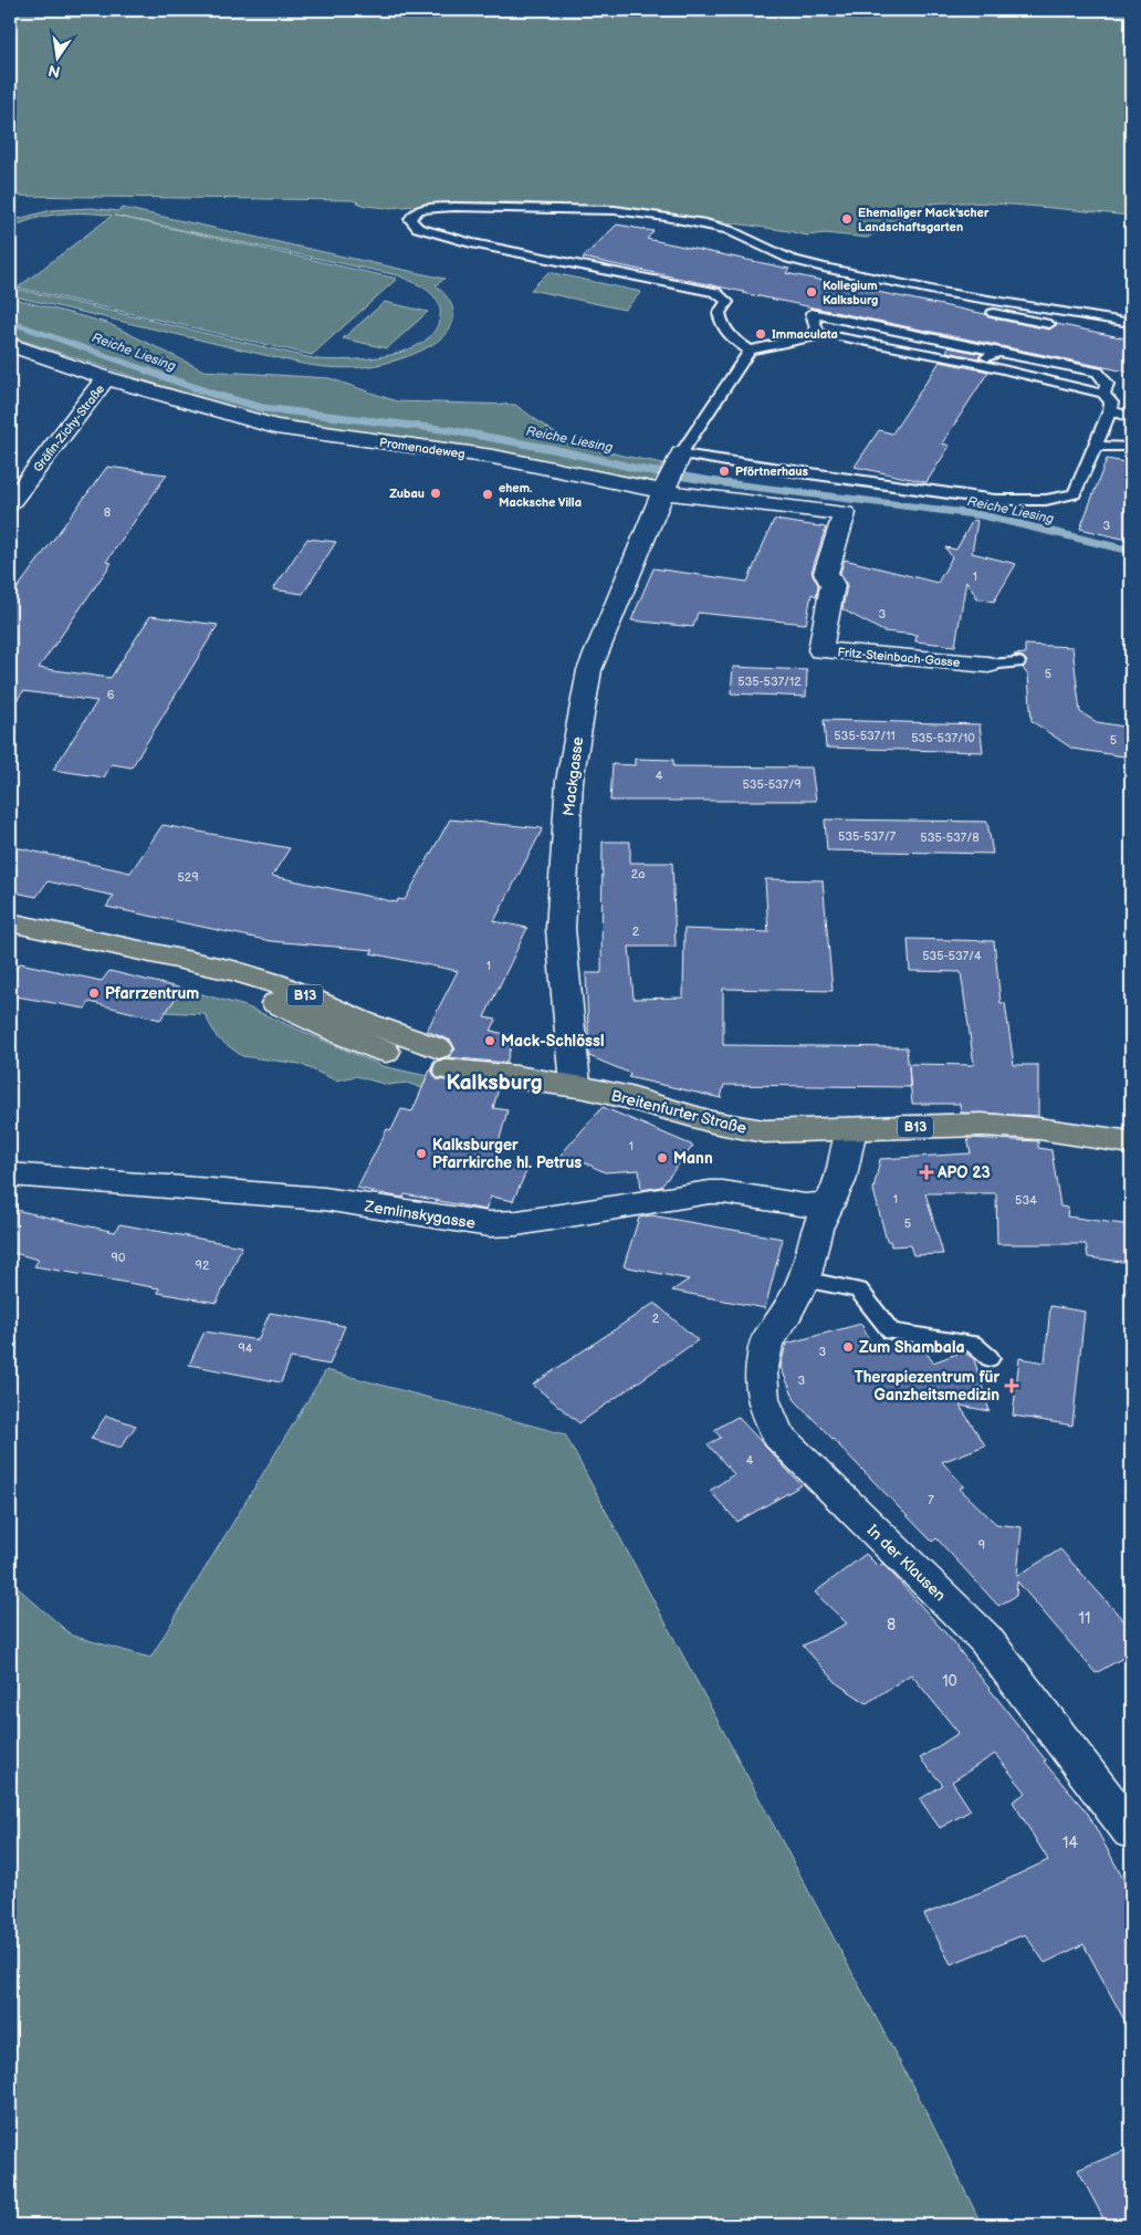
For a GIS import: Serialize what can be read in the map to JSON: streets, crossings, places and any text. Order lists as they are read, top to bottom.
{
  "streets": {
    "main road": ["B13", "Breitenfurter Straße"],
    "street": [
      "Gräfin-Zichy-Straße",
      "Promenadeweg",
      "Fritz-Steinbach-Gasse",
      "Mackgasse",
      "Zemlinskygasse",
      "In der Klausen"
    ]
  },
  "crossings": [
    ["Gräfin-Zichy-Straße", "Promenadeweg"],
    ["Promenadeweg", "Fritz-Steinbach-Gasse"],
    ["Promenadeweg", "Mackgasse"],
    ["Mackgasse", "Breitenfurter Straße"],
    ["Breitenfurter Straße", "In der Klausen"],
    ["Zemlinskygasse", "In der Klausen"]
  ],
  "districts": ["Kalksburg"],
  "water": ["Reiche Liesing"],
  "places": {
    "other": [
      "Ehemaliger Mack'scher Landschaftsgarten",
      "Kollegium Kalksburg",
      "Immaculata",
      "Pförtnerhaus",
      "Zubau",
      "ehem. Macksche Villa",
      "Pfarrzentrum",
      "Mack-Schlössl",
      "Kalksburger Pfarrkirche hl. Petrus",
      "Mann",
      "Zum Shambala"
    ],
    "health": ["APO 23", "Therapiezentrum für Ganzheitsmedizin"]
  },
  "house_numbers": [
    "8",
    "3",
    "1",
    "3",
    "5",
    "535-537/12",
    "6",
    "535-537/11",
    "535-537/10",
    "5",
    "4",
    "535-537/9",
    "535-537/7",
    "535-537/8",
    "2a",
    "529",
    "2",
    "535-537/4",
    "1",
    "1",
    "1",
    "534",
    "5",
    "90",
    "92",
    "2",
    "94",
    "3",
    "3",
    "4",
    "7",
    "9",
    "11",
    "8",
    "10",
    "14"
  ],
  "north": "bottom"
}
